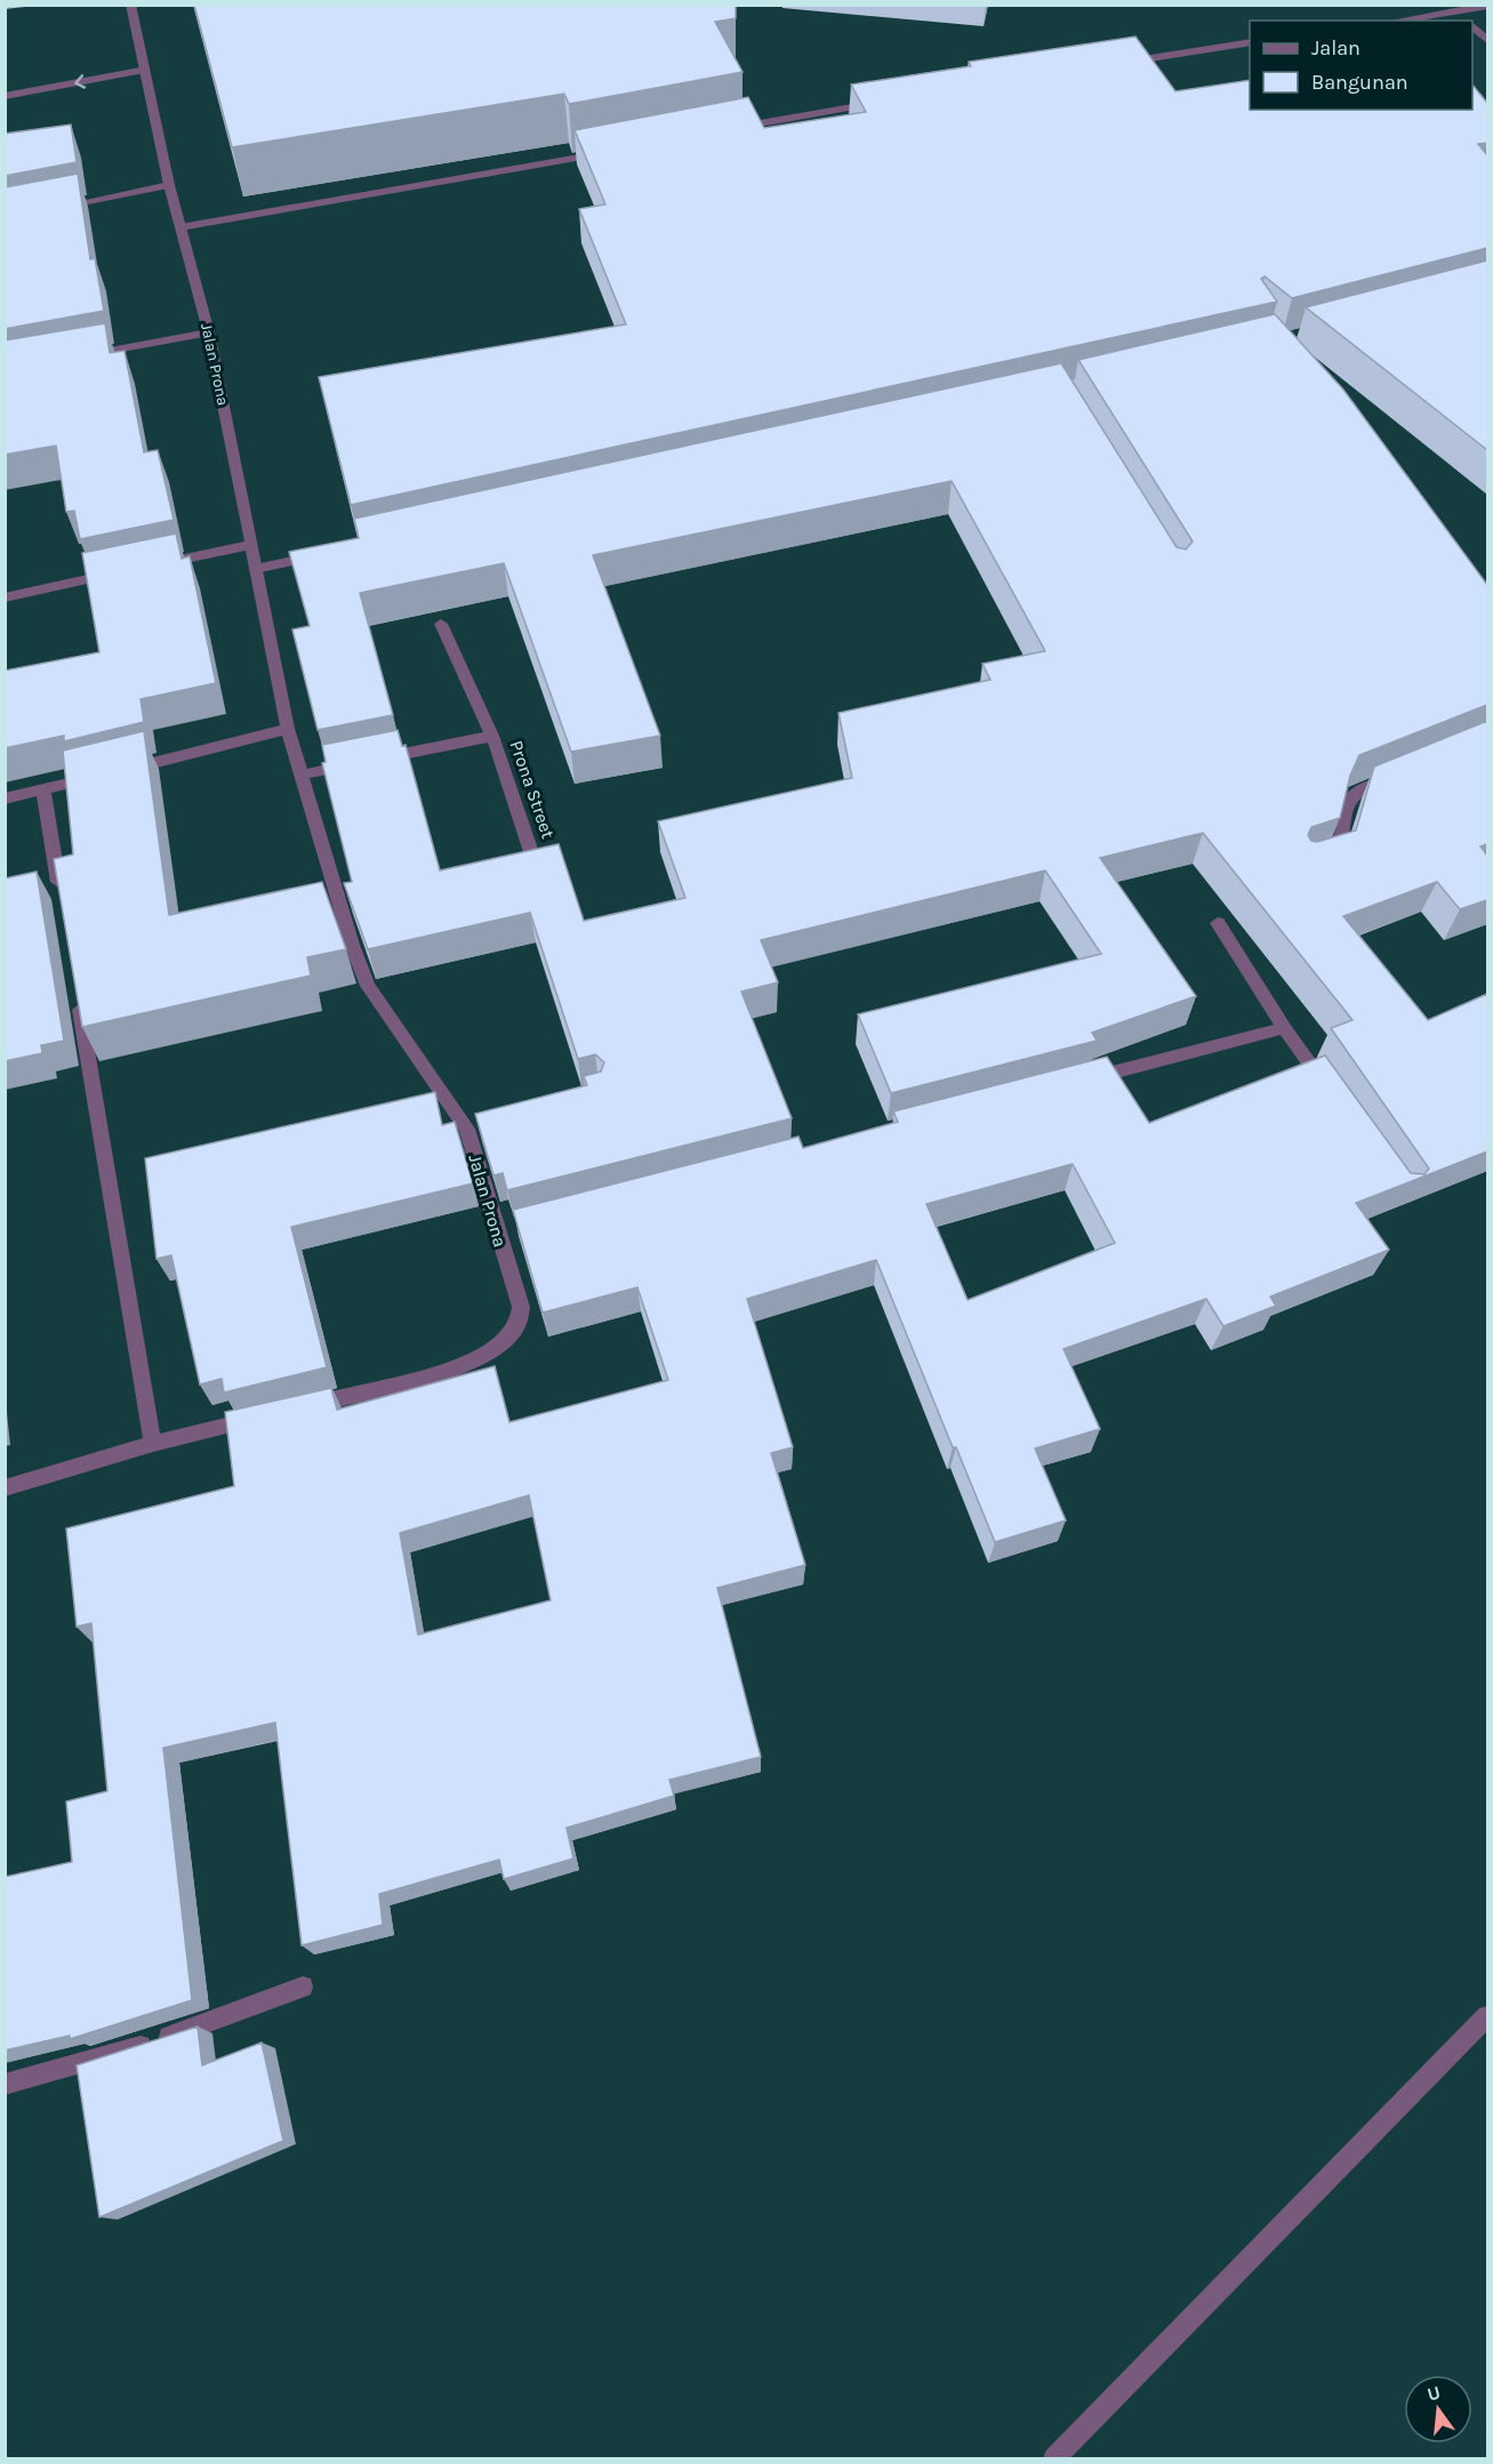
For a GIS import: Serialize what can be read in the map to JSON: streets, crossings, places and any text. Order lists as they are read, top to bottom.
{
  "streets": {
    "street": ["Jalan Prona", "Prona Street"]
  },
  "crossings": [
    ["Jalan Prona", "Prona Street"]
  ],
  "legend": ["Jalan", "Bangunan"],
  "north": "top"
}
